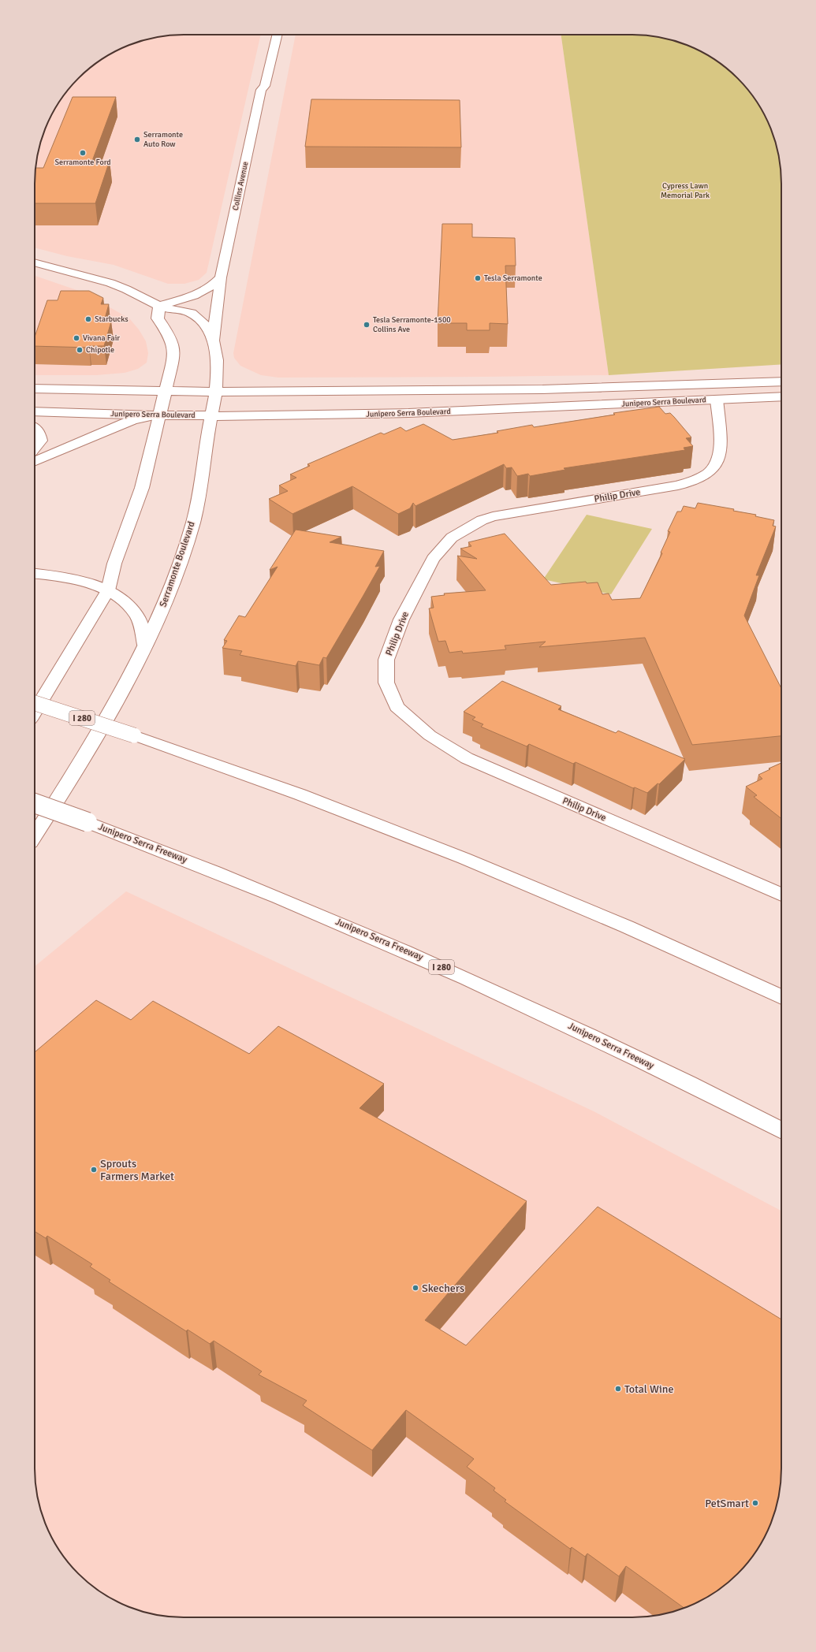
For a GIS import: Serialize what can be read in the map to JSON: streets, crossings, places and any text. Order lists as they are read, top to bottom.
{
  "streets": {
    "main road": [
      "Collins Avenue",
      "Junipero Serra Boulevard",
      "Philip Drive",
      "Serramonte Boulevard",
      "I 280",
      "Junipero Serra Freeway"
    ]
  },
  "crossings": [
    ["Collins Avenue", "Serramonte Boulevard"],
    ["Junipero Serra Boulevard", "Philip Drive"],
    ["Junipero Serra Boulevard", "Serramonte Boulevard"]
  ],
  "parks": ["Cypress Lawn Memorial Park"],
  "places": [
    "Serramonte Auto Row",
    "Serramonte Ford",
    "Tesla Serramonte",
    "Starbucks",
    "Tesla Serramonte-1500 Collins Ave",
    "Vivana Fair",
    "Chipotle",
    "Sprouts Farmers Market",
    "Skechers",
    "Total Wine",
    "PetSmart"
  ]
}
